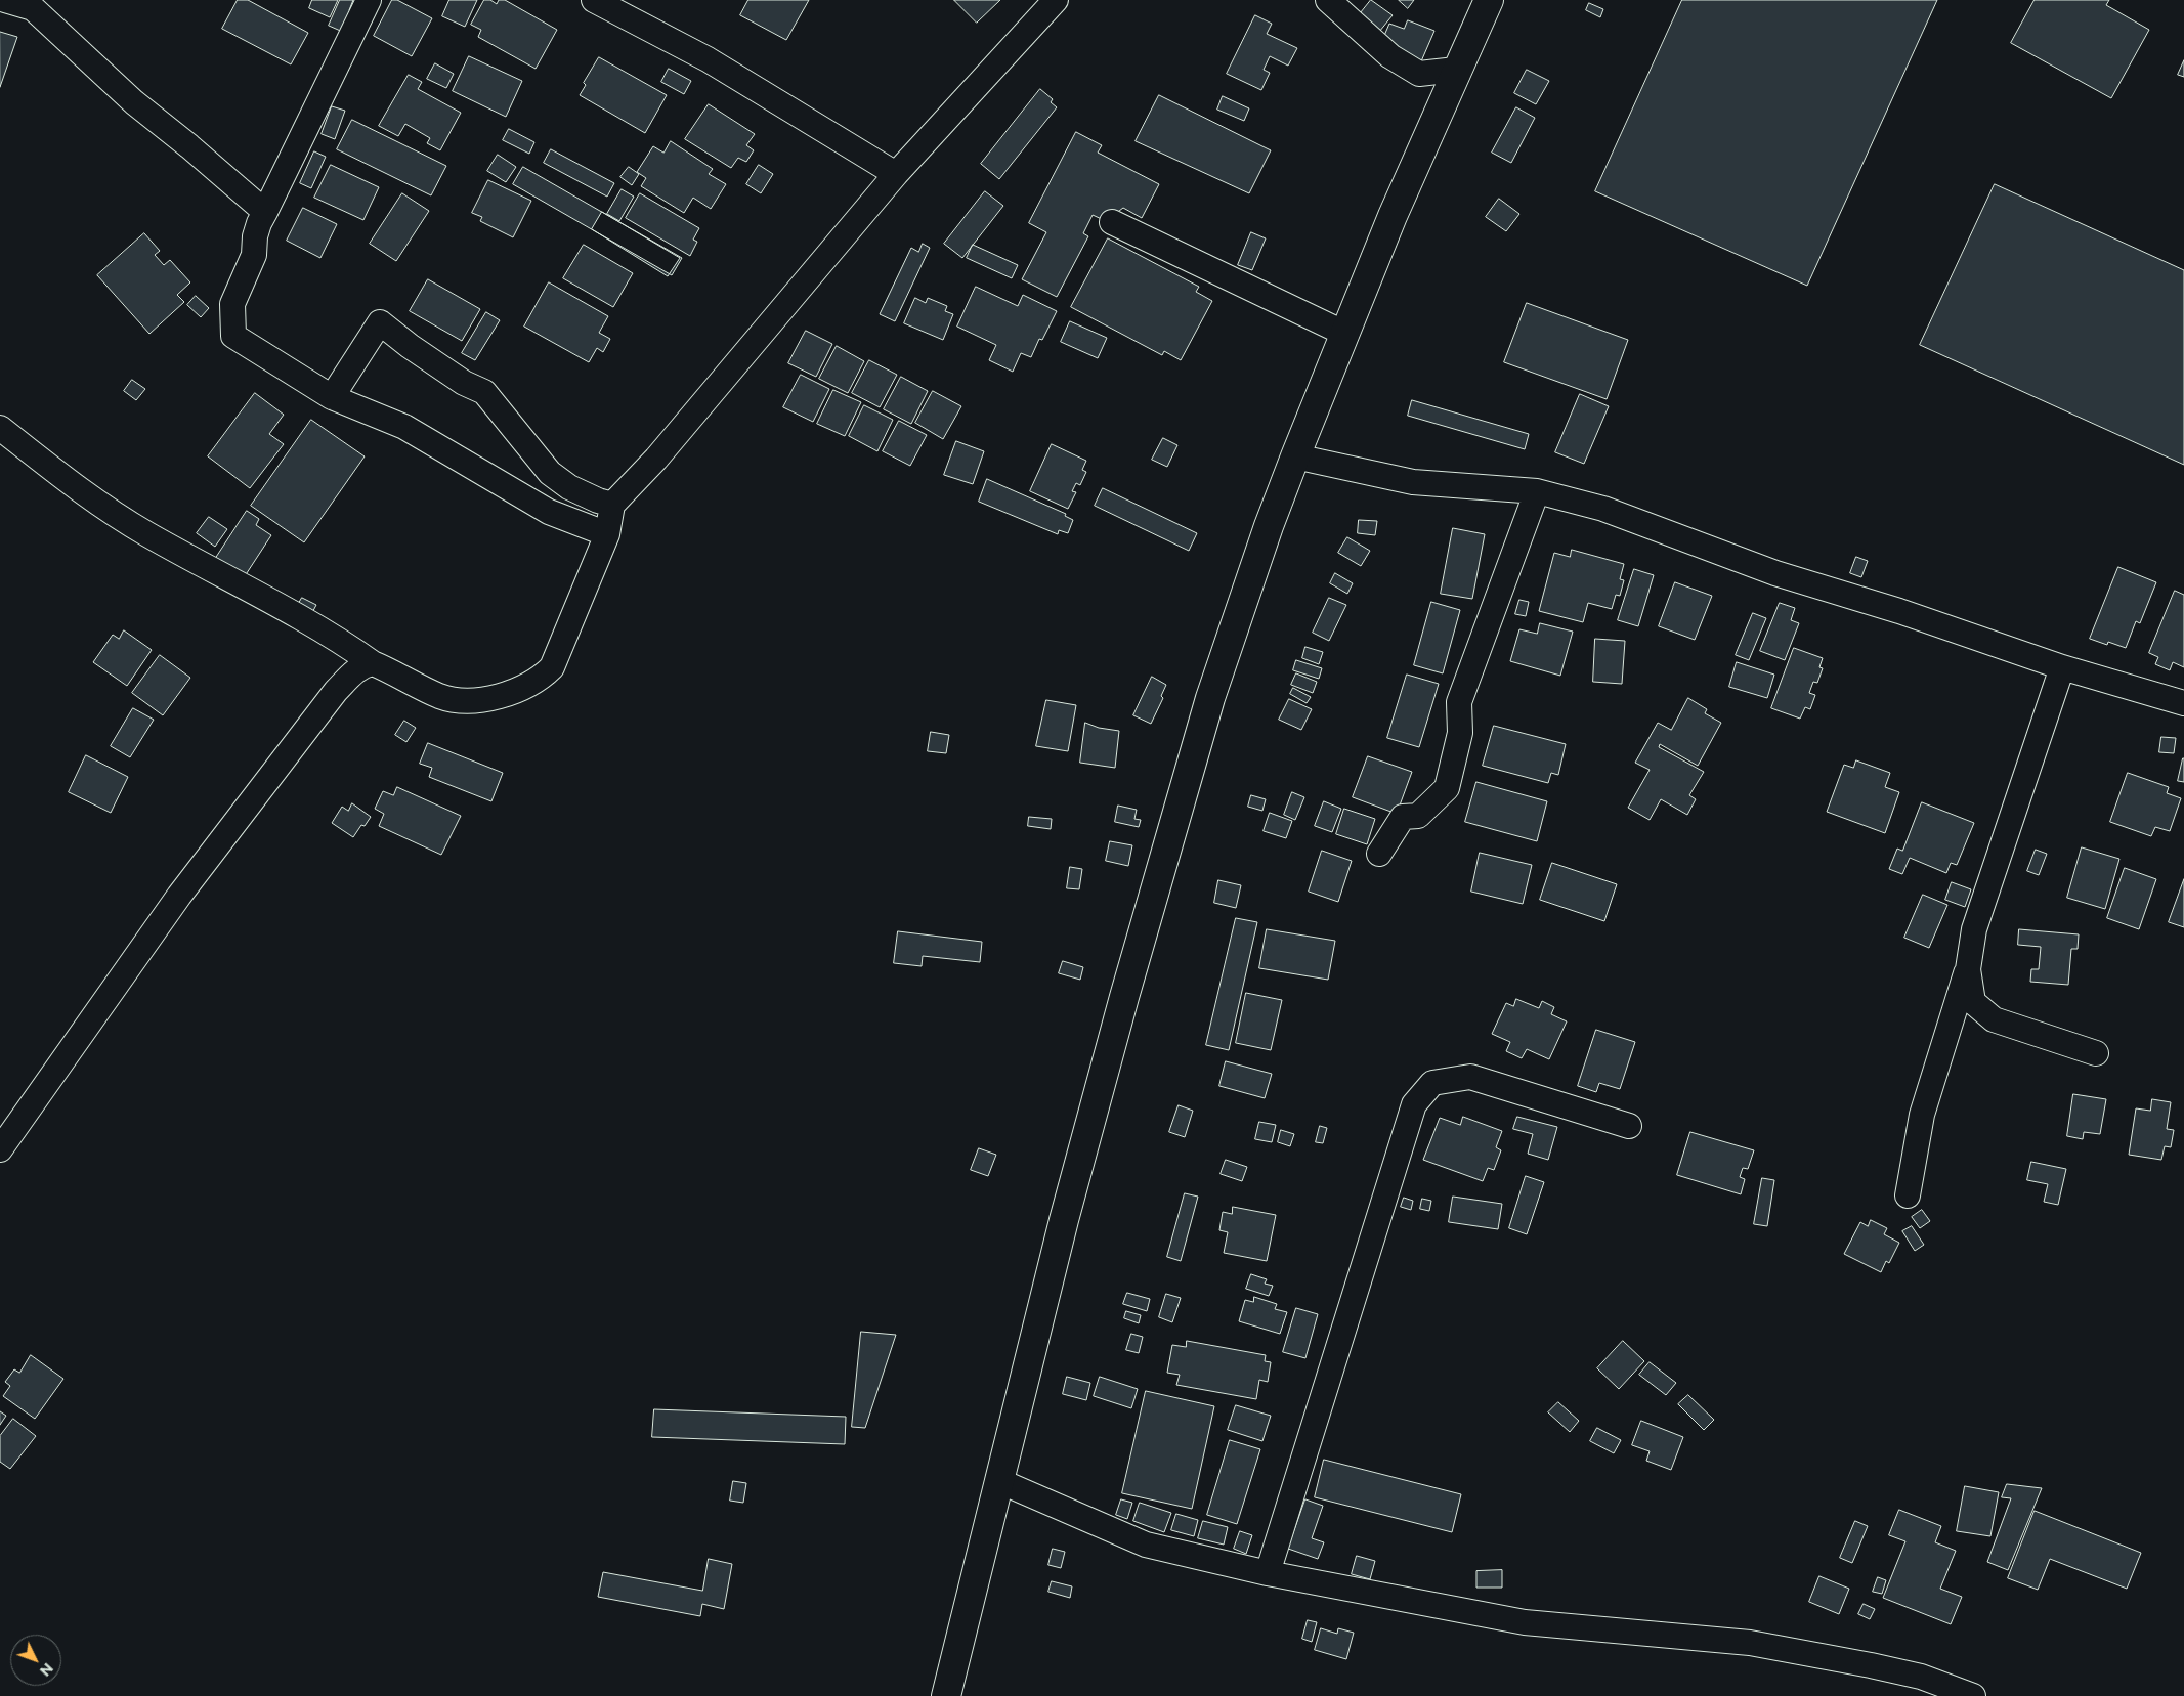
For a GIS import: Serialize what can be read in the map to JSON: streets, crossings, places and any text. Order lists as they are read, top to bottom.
{
  "north": "bottom right"
}
